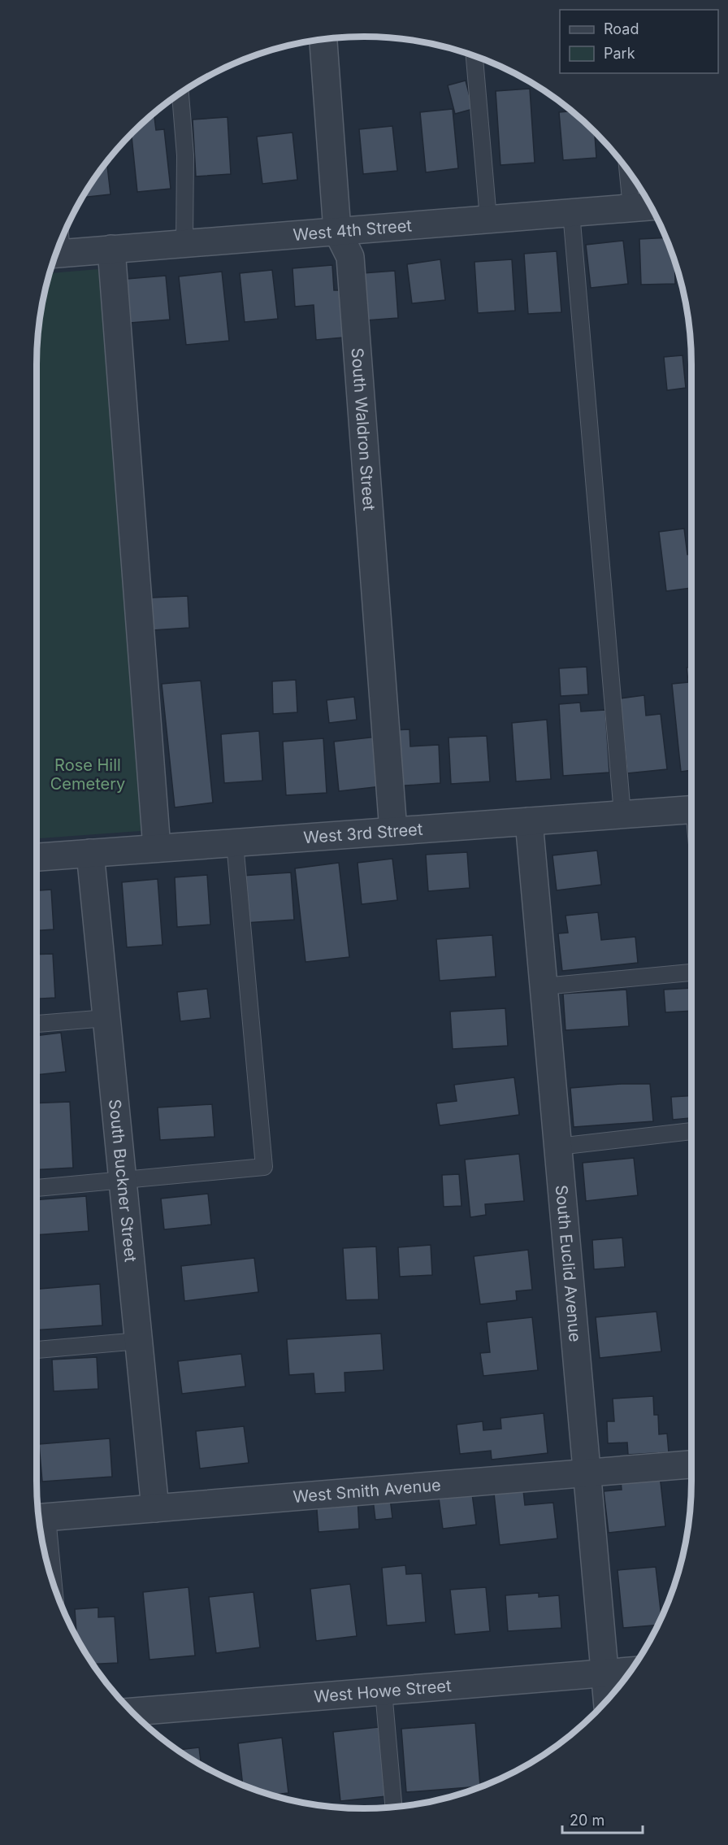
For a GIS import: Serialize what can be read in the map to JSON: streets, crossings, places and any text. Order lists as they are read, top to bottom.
{
  "streets": {
    "street": [
      "West 4th Street",
      "South Waldron Street",
      "West 3rd Street",
      "South Buckner Street",
      "South Euclid Avenue",
      "West Smith Avenue",
      "West Howe Street"
    ]
  },
  "crossings": [
    ["West 4th Street", "South Waldron Street"],
    ["South Waldron Street", "West 3rd Street"],
    ["West 3rd Street", "South Buckner Street"],
    ["West 3rd Street", "South Euclid Avenue"],
    ["South Buckner Street", "West Smith Avenue"],
    ["South Euclid Avenue", "West Smith Avenue"],
    ["South Euclid Avenue", "West Howe Street"]
  ],
  "parks": ["Rose Hill Cemetery"],
  "legend": ["Road", "Park"],
  "scale_bar": "20 m"
}
